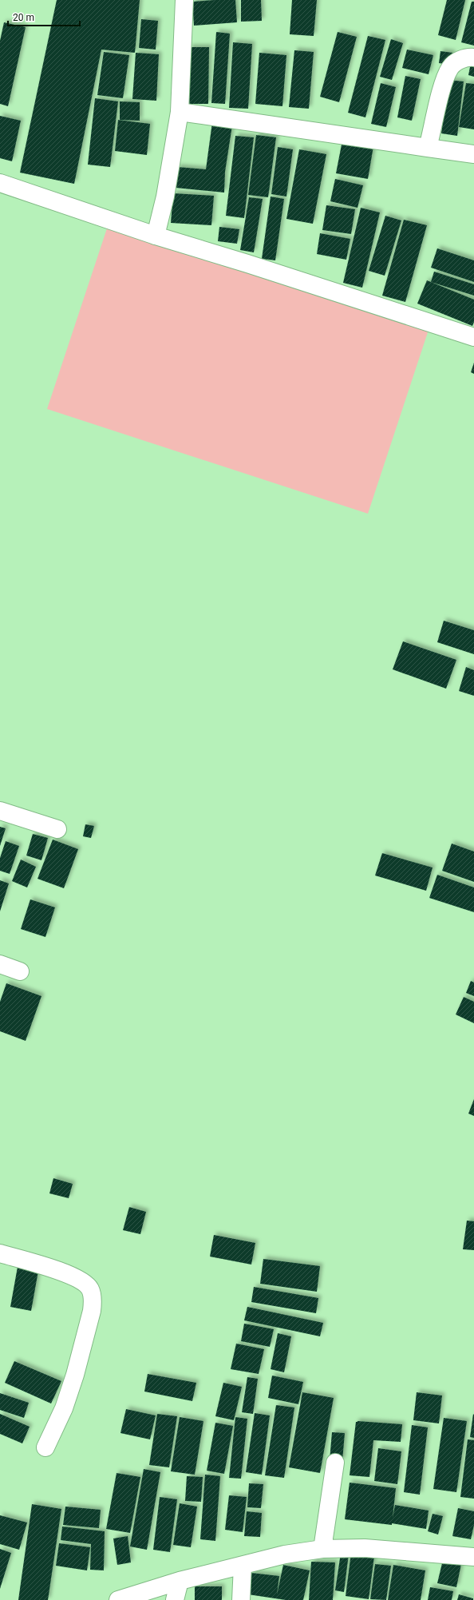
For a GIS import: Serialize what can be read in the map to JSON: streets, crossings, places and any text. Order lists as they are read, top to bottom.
{
  "scale_bar": "20 m"
}
